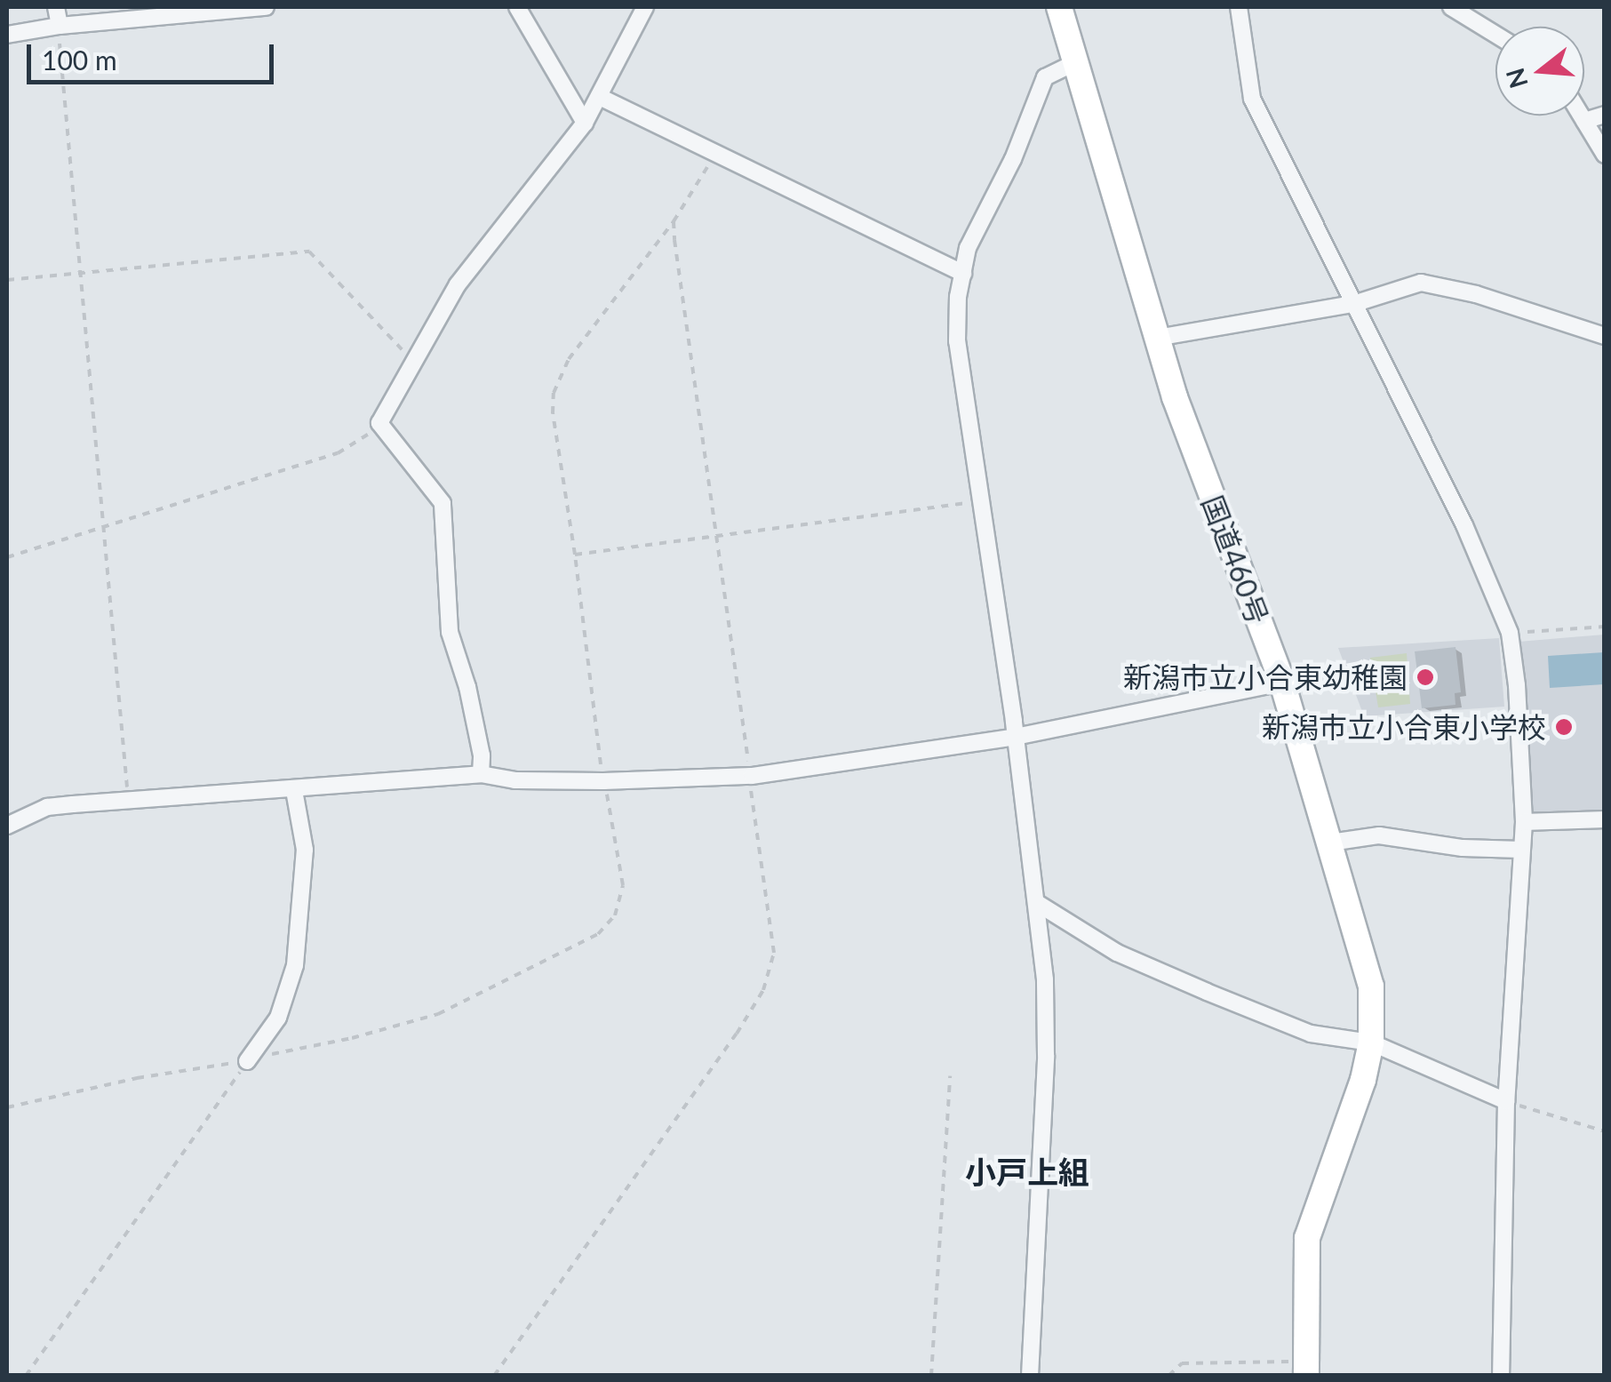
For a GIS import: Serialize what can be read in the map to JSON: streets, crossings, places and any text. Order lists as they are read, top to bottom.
{
  "streets": {
    "highway": ["国道460号"]
  },
  "districts": ["小戸上組"],
  "places": ["新潟市立小合東幼稚園", "新潟市立小合東小学校"],
  "scale_bar": "100 m",
  "north": "left"
}
